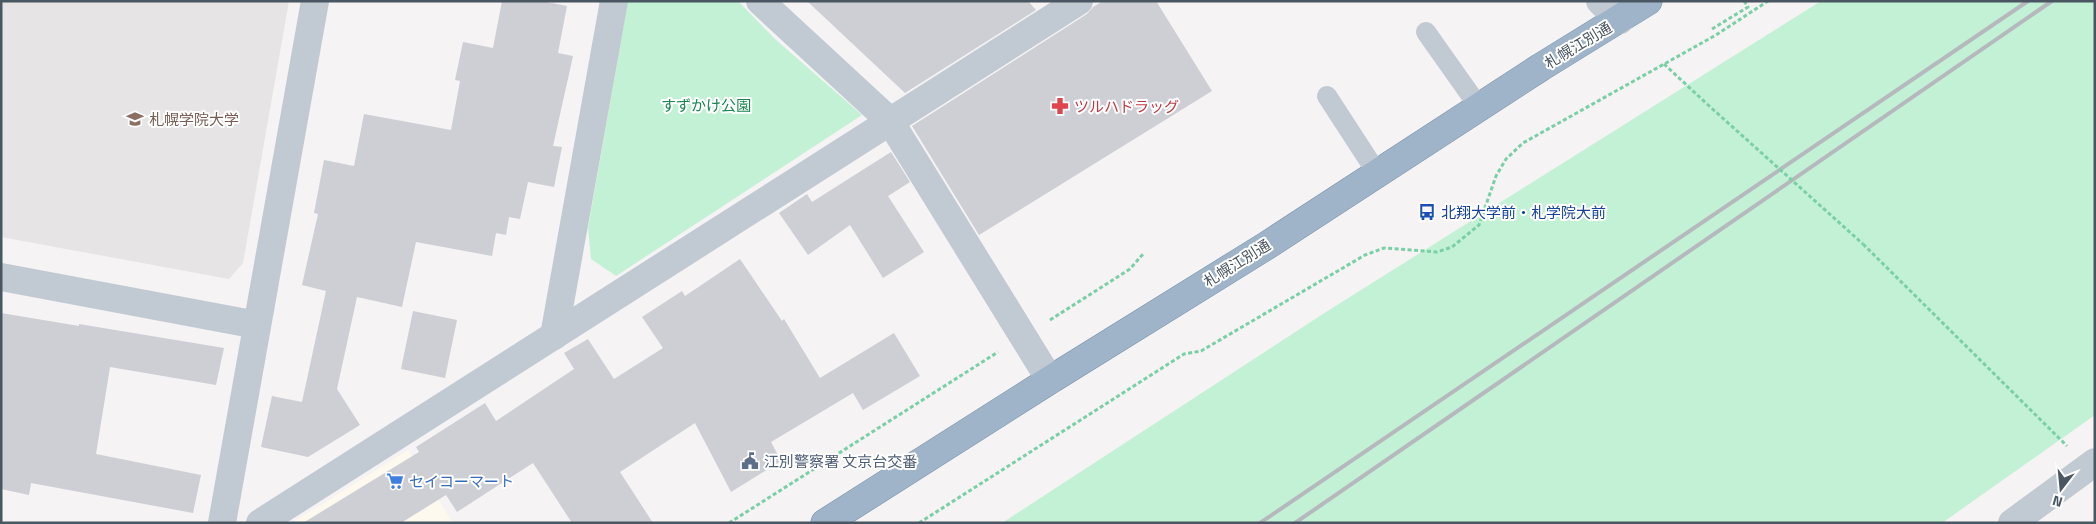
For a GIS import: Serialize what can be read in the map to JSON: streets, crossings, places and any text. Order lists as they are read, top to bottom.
{
  "streets": {
    "highway": ["札幌江別通"]
  },
  "parks": ["すずかけ公園"],
  "places": {
    "pharmacy": ["ツルハドラッグ"],
    "school or university": ["札幌学院大学"],
    "bus stop": ["北翔大学前・札学院大前"],
    "public building": ["江別警察署 文京台交番"],
    "supermarket": ["セイコーマート"]
  },
  "north": "bottom"
}
